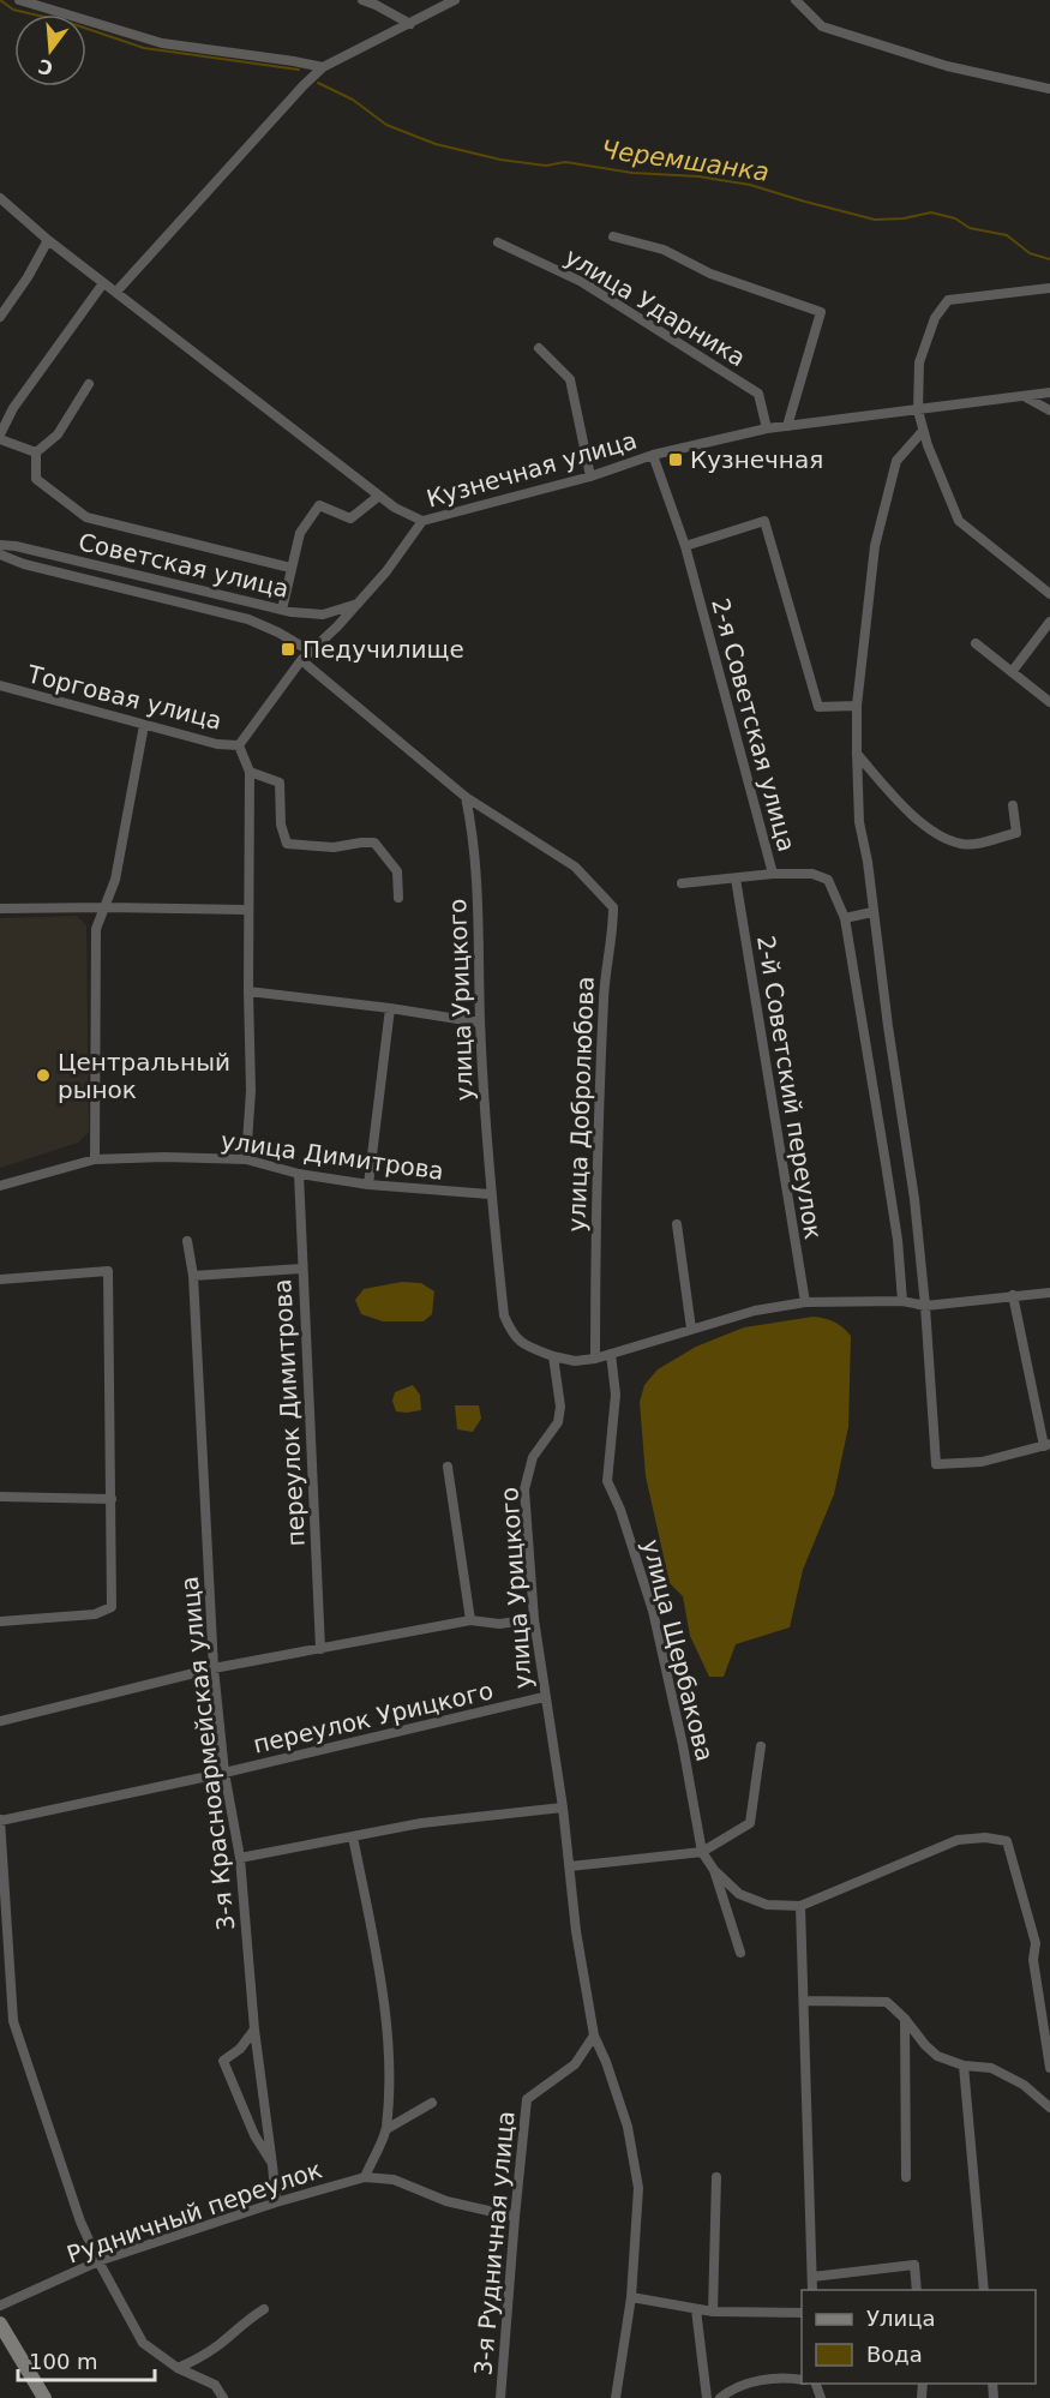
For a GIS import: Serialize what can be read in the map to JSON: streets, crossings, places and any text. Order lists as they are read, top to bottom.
{
  "streets": {
    "street": [
      "улица Ударника",
      "Кузнечная улица",
      "Советская улица",
      "Торговая улица",
      "2-я Советская улица",
      "улица Урицкого",
      "2-й Советский переулок",
      "улица Добролюбова",
      "улица Димитрова",
      "переулок Димитрова",
      "улица Щербакова",
      "переулок Урицкого",
      "3-я Красноармейская улица",
      "Рудничный переулок",
      "3-я Рудничная улица"
    ]
  },
  "crossings": [
    ["улица Ударника", "Кузнечная улица"],
    ["Кузнечная улица", "2-я Советская улица"],
    ["улица Урицкого", "улица Добролюбова"],
    ["улица Урицкого", "улица Димитрова"],
    ["улица Урицкого", "переулок Урицкого"],
    ["улица Урицкого", "3-я Рудничная улица"],
    ["улица Димитрова", "переулок Димитрова"],
    ["переулок Урицкого", "3-я Красноармейская улица"],
    ["3-я Красноармейская улица", "Рудничный переулок"],
    ["Рудничный переулок", "3-я Рудничная улица"]
  ],
  "water": ["Черемшанка"],
  "places": {
    "transit": ["Кузнечная", "Педучилище"],
    "other": ["Центральный рынок"]
  },
  "legend": ["Улица", "Вода"],
  "scale_bar": "100 m",
  "north": "bottom"
}
